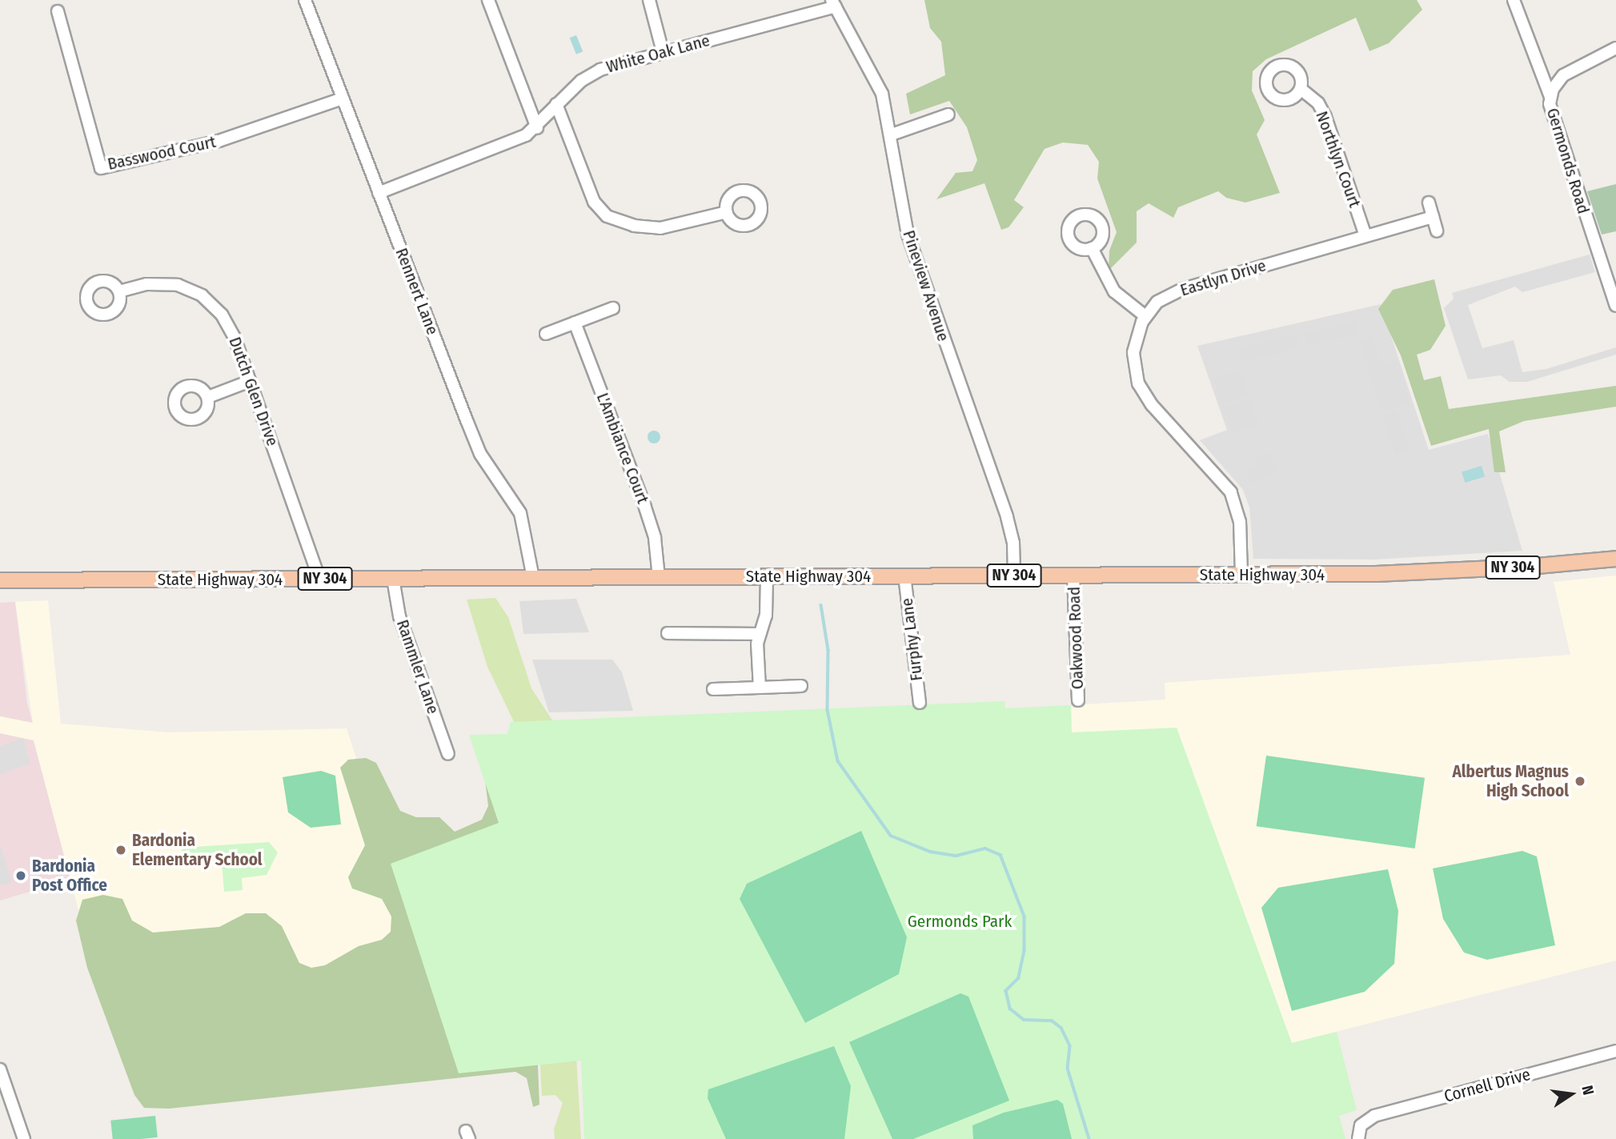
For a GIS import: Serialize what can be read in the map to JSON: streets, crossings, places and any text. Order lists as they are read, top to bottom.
{
  "streets": {
    "main road": ["NY 304", "State Highway 304"],
    "street": [
      "White Oak Lane",
      "Basswood Court",
      "Northlyn Court",
      "Germonds Road",
      "Eastlyn Drive",
      "Pineview Avenue",
      "Rennert Lane",
      "Dutch Glen Drive",
      "L'Ambiance Court",
      "Oakwood Road",
      "Furphy Lane",
      "Rammler Lane",
      "Cornell Drive"
    ]
  },
  "crossings": [
    ["White Oak Lane", "Pineview Avenue"],
    ["White Oak Lane", "Rennert Lane"],
    ["Basswood Court", "Rennert Lane"],
    ["Northlyn Court", "Eastlyn Drive"],
    ["Eastlyn Drive", "State Highway 304"],
    ["Pineview Avenue", "State Highway 304"],
    ["Rennert Lane", "State Highway 304"],
    ["Dutch Glen Drive", "State Highway 304"],
    ["L'Ambiance Court", "State Highway 304"],
    ["State Highway 304", "Oakwood Road"],
    ["State Highway 304", "Furphy Lane"],
    ["State Highway 304", "Rammler Lane"]
  ],
  "parks": ["Germonds Park"],
  "places": ["Albertus Magnus High School", "Bardonia Elementary School", "Bardonia Post Office"],
  "north": "right"
}
